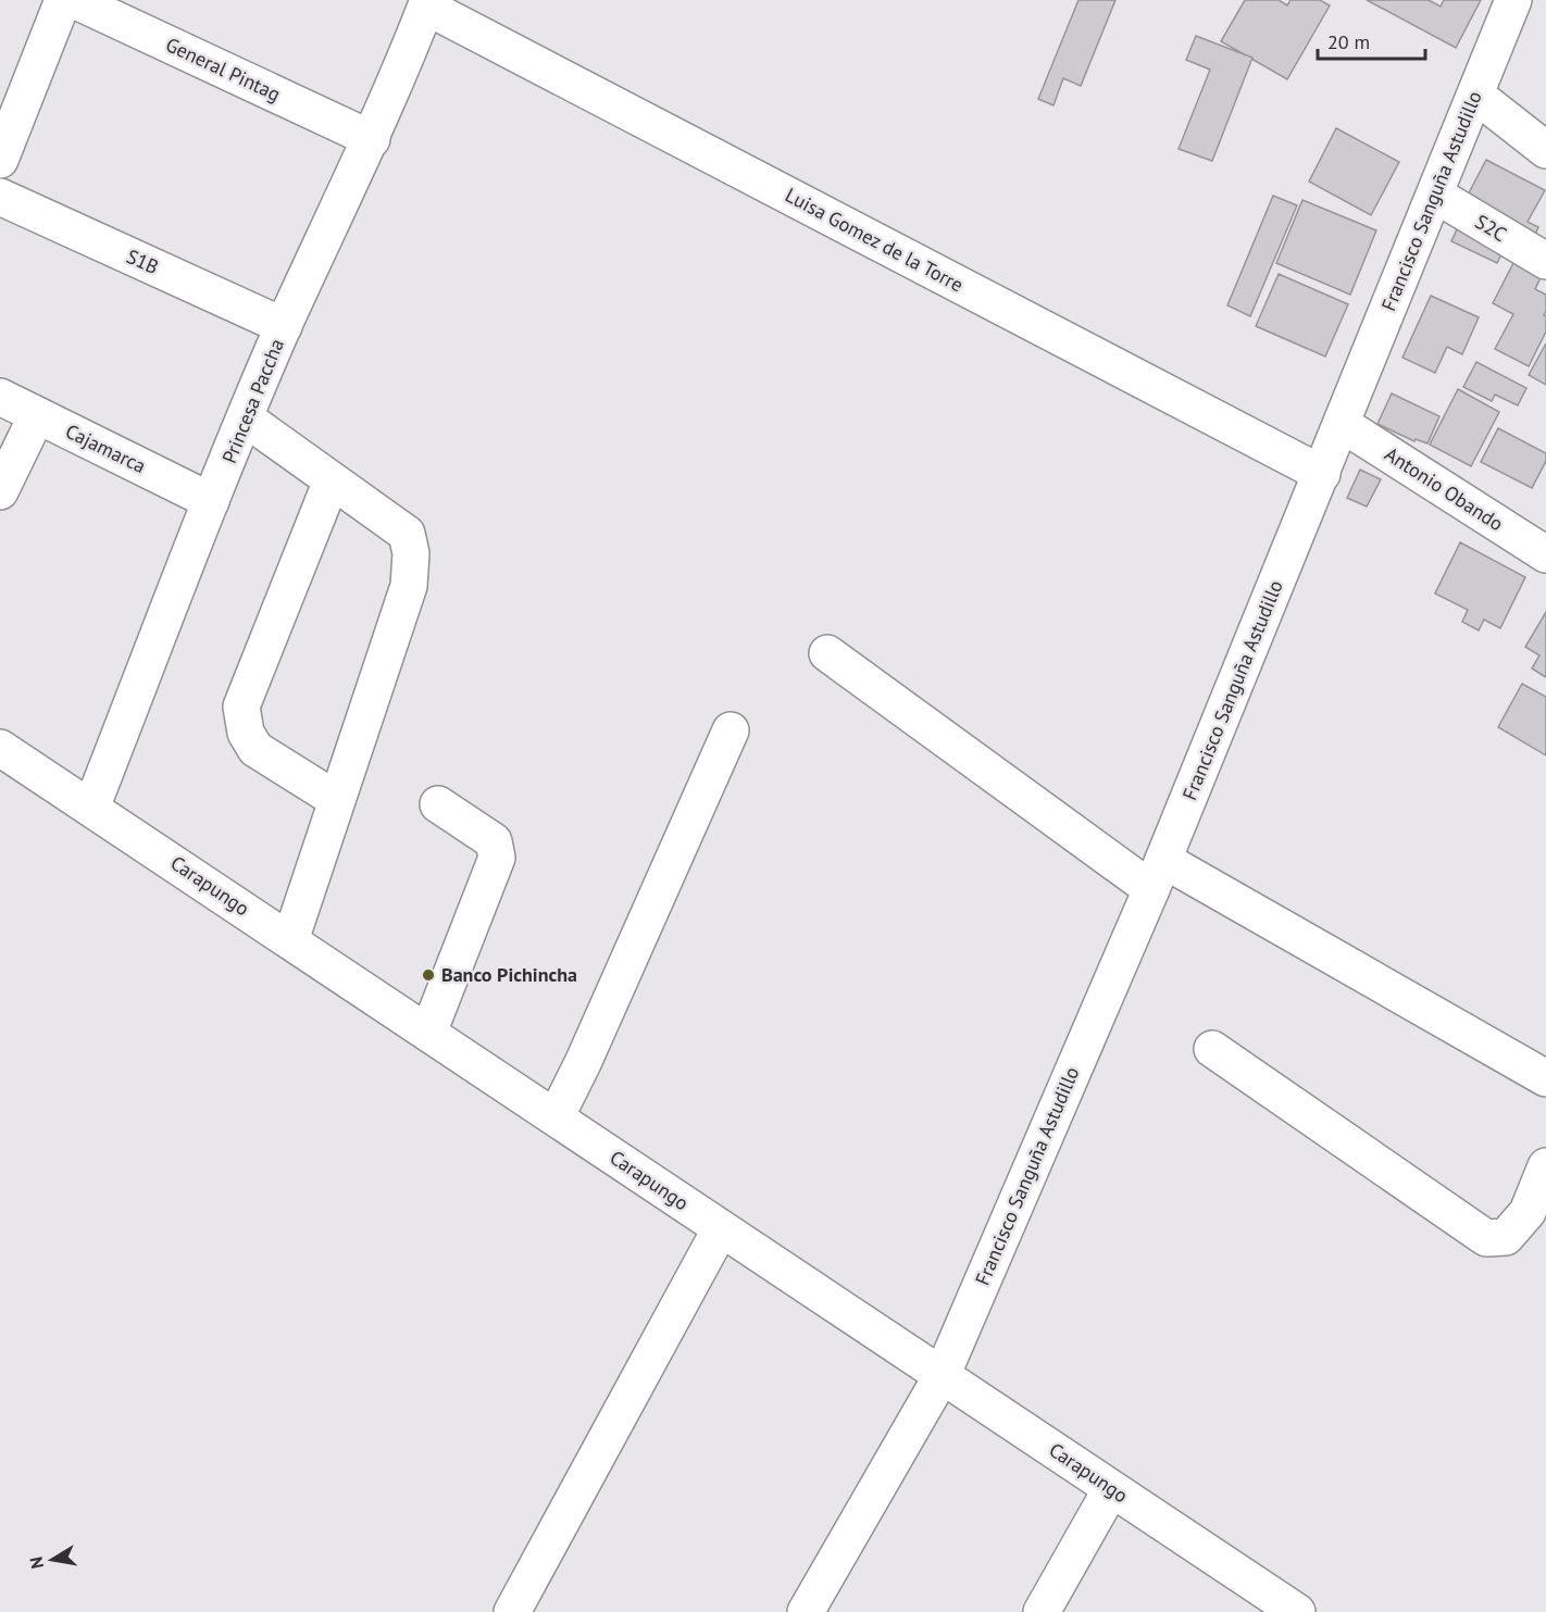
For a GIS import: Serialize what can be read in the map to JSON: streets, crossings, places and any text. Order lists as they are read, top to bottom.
{
  "streets": {
    "street": [
      "General Pintag",
      "Francisco Sanguña Astudillo",
      "S2C",
      "Luisa Gomez de la Torre",
      "S1B",
      "Princesa Paccha",
      "Cajamarca",
      "Antonio Obando",
      "Carapungo"
    ]
  },
  "crossings": [
    ["General Pintag", "Princesa Paccha"],
    ["Francisco Sanguña Astudillo", "S2C"],
    ["Francisco Sanguña Astudillo", "Luisa Gomez de la Torre"],
    ["Francisco Sanguña Astudillo", "Antonio Obando"],
    ["Francisco Sanguña Astudillo", "Carapungo"],
    ["Luisa Gomez de la Torre", "Princesa Paccha"],
    ["S1B", "Princesa Paccha"],
    ["Princesa Paccha", "Cajamarca"],
    ["Princesa Paccha", "Carapungo"]
  ],
  "places": ["Banco Pichincha"],
  "scale_bar": "20 m",
  "north": "left"
}
